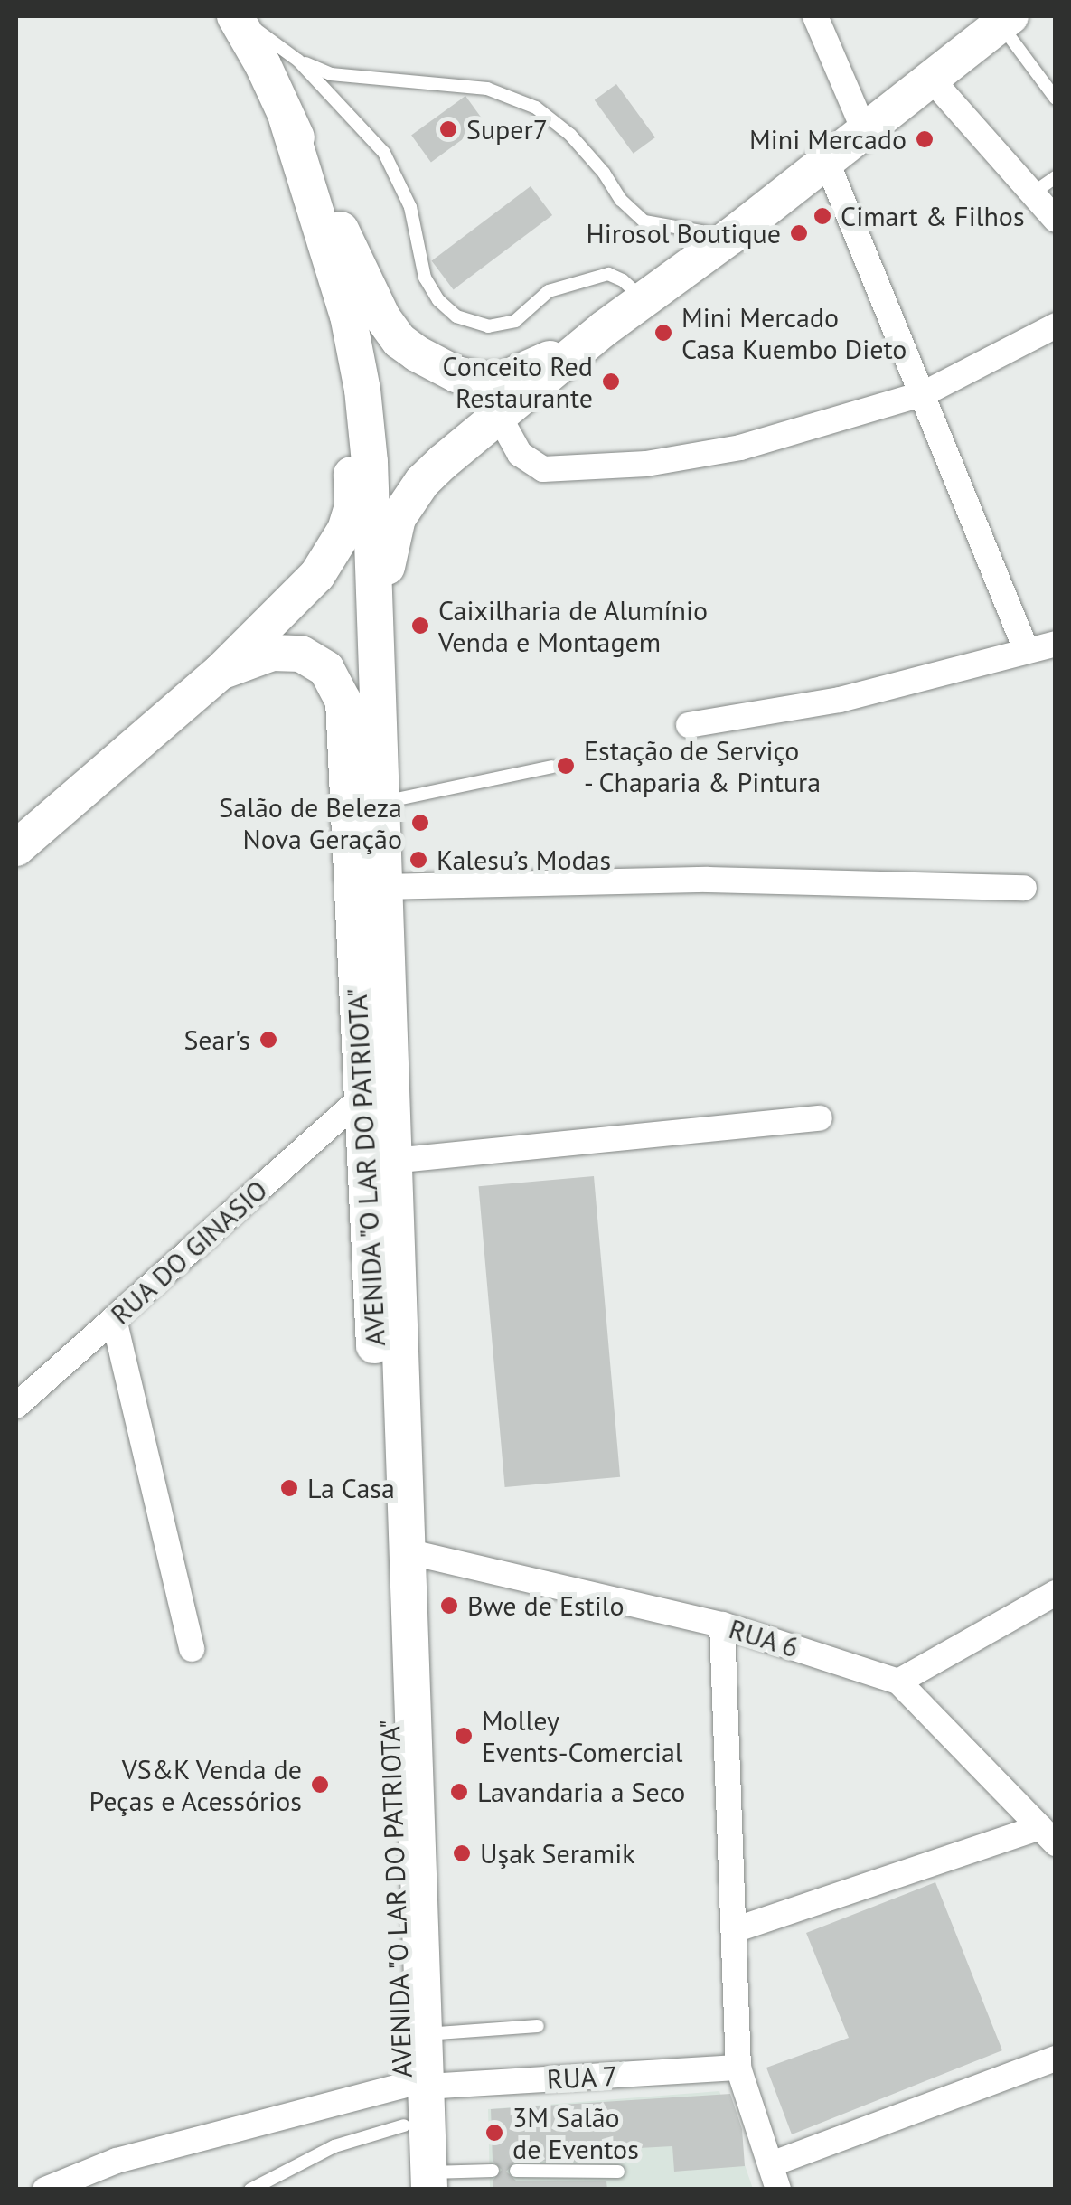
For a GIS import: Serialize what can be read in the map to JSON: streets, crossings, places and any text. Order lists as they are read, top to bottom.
{
  "streets": {
    "main road": ["AVENIDA \"O LAR DO PATRIOTA\""],
    "street": ["RUA DO GINASIO", "RUA 6", "RUA 7"]
  },
  "crossings": [
    ["AVENIDA \"O LAR DO PATRIOTA\"", "RUA DO GINASIO"],
    ["AVENIDA \"O LAR DO PATRIOTA\"", "RUA 6"],
    ["AVENIDA \"O LAR DO PATRIOTA\"", "RUA 7"]
  ],
  "places": [
    "Super7",
    "Mini Mercado",
    "Cimart & Filhos",
    "Hirosol Boutique",
    "Mini Mercado Casa Kuembo Dieto",
    "Conceito Red Restaurante",
    "Caixilharia de Alumínio Venda e Montagem",
    "Estação de Serviço - Chaparia & Pintura",
    "Salão de Beleza Nova Geração",
    "Kalesu’s Modas",
    "Sear's",
    "La Casa",
    "Bwe de Estilo",
    "Molley Events-Comercial",
    "VS&K Venda de Peças e Acessórios",
    "Lavandaria a Seco",
    "Uşak Seramik",
    "3M Salão de Eventos"
  ]
}
